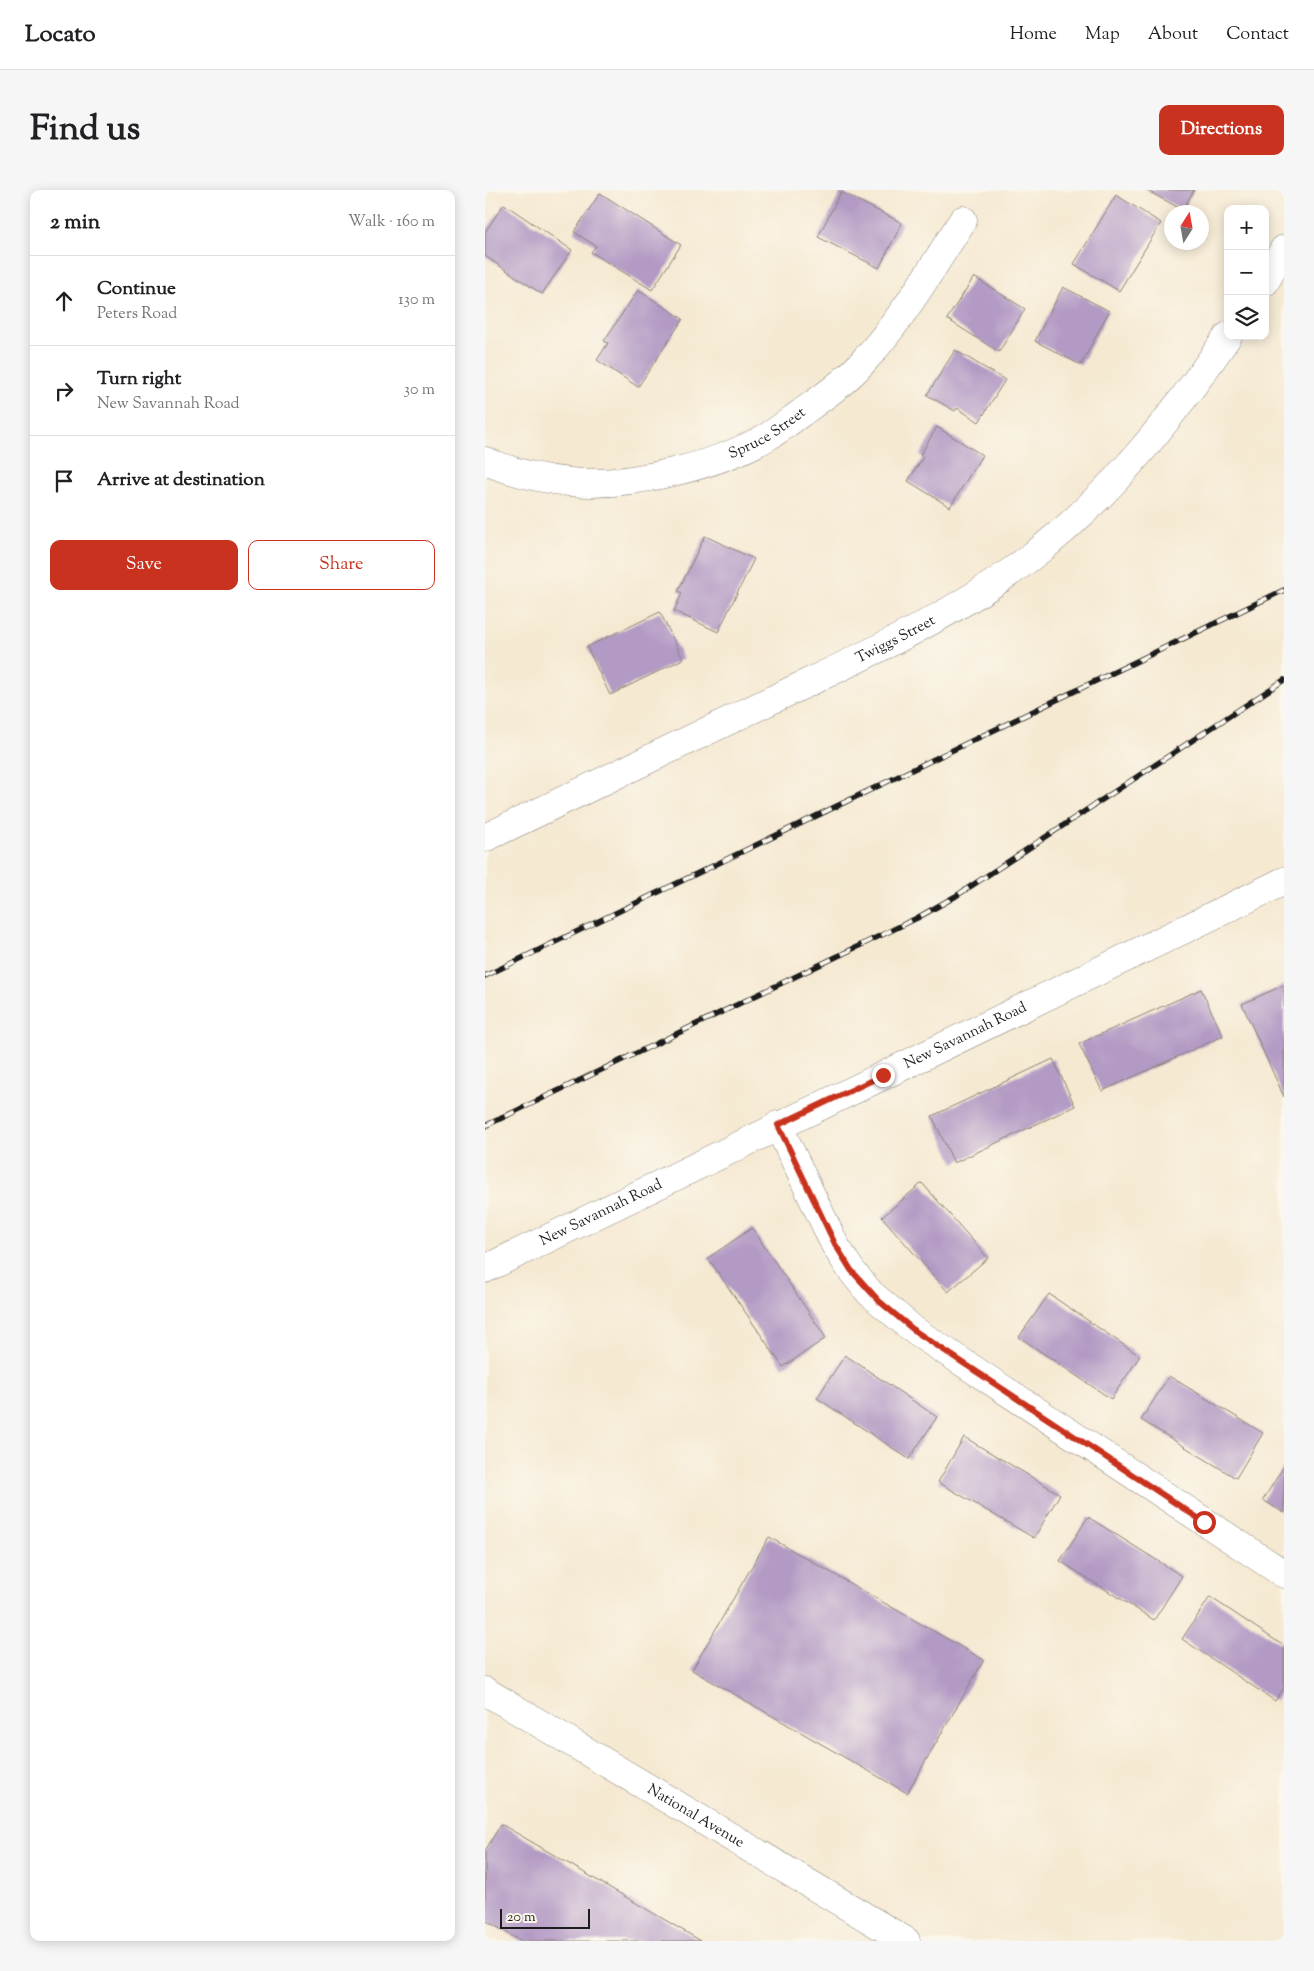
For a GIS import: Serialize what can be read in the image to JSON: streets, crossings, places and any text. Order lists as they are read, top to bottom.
{
  "streets": {
    "street": [
      "Spruce Street",
      "Twiggs Street",
      "New Savannah Road",
      "National Avenue"
    ]
  },
  "scale_bar": "20 m",
  "north": "top",
  "page": {
    "header": "Locato",
    "nav": [
      "Home",
      "Map",
      "About",
      "Contact"
    ],
    "title": "Find us",
    "buttons": [
      "Directions",
      ["Save", "Share"]
    ],
    "heading": ["2 min", "Walk · 160 m"],
    "map_buttons": ["+", "−"],
    "list": [
      ["Continue", "Peters Road", "130 m"],
      ["Turn right", "New Savannah Road", "30 m"],
      "Arrive at destination"
    ],
    "scale": "20 m"
  }
}
